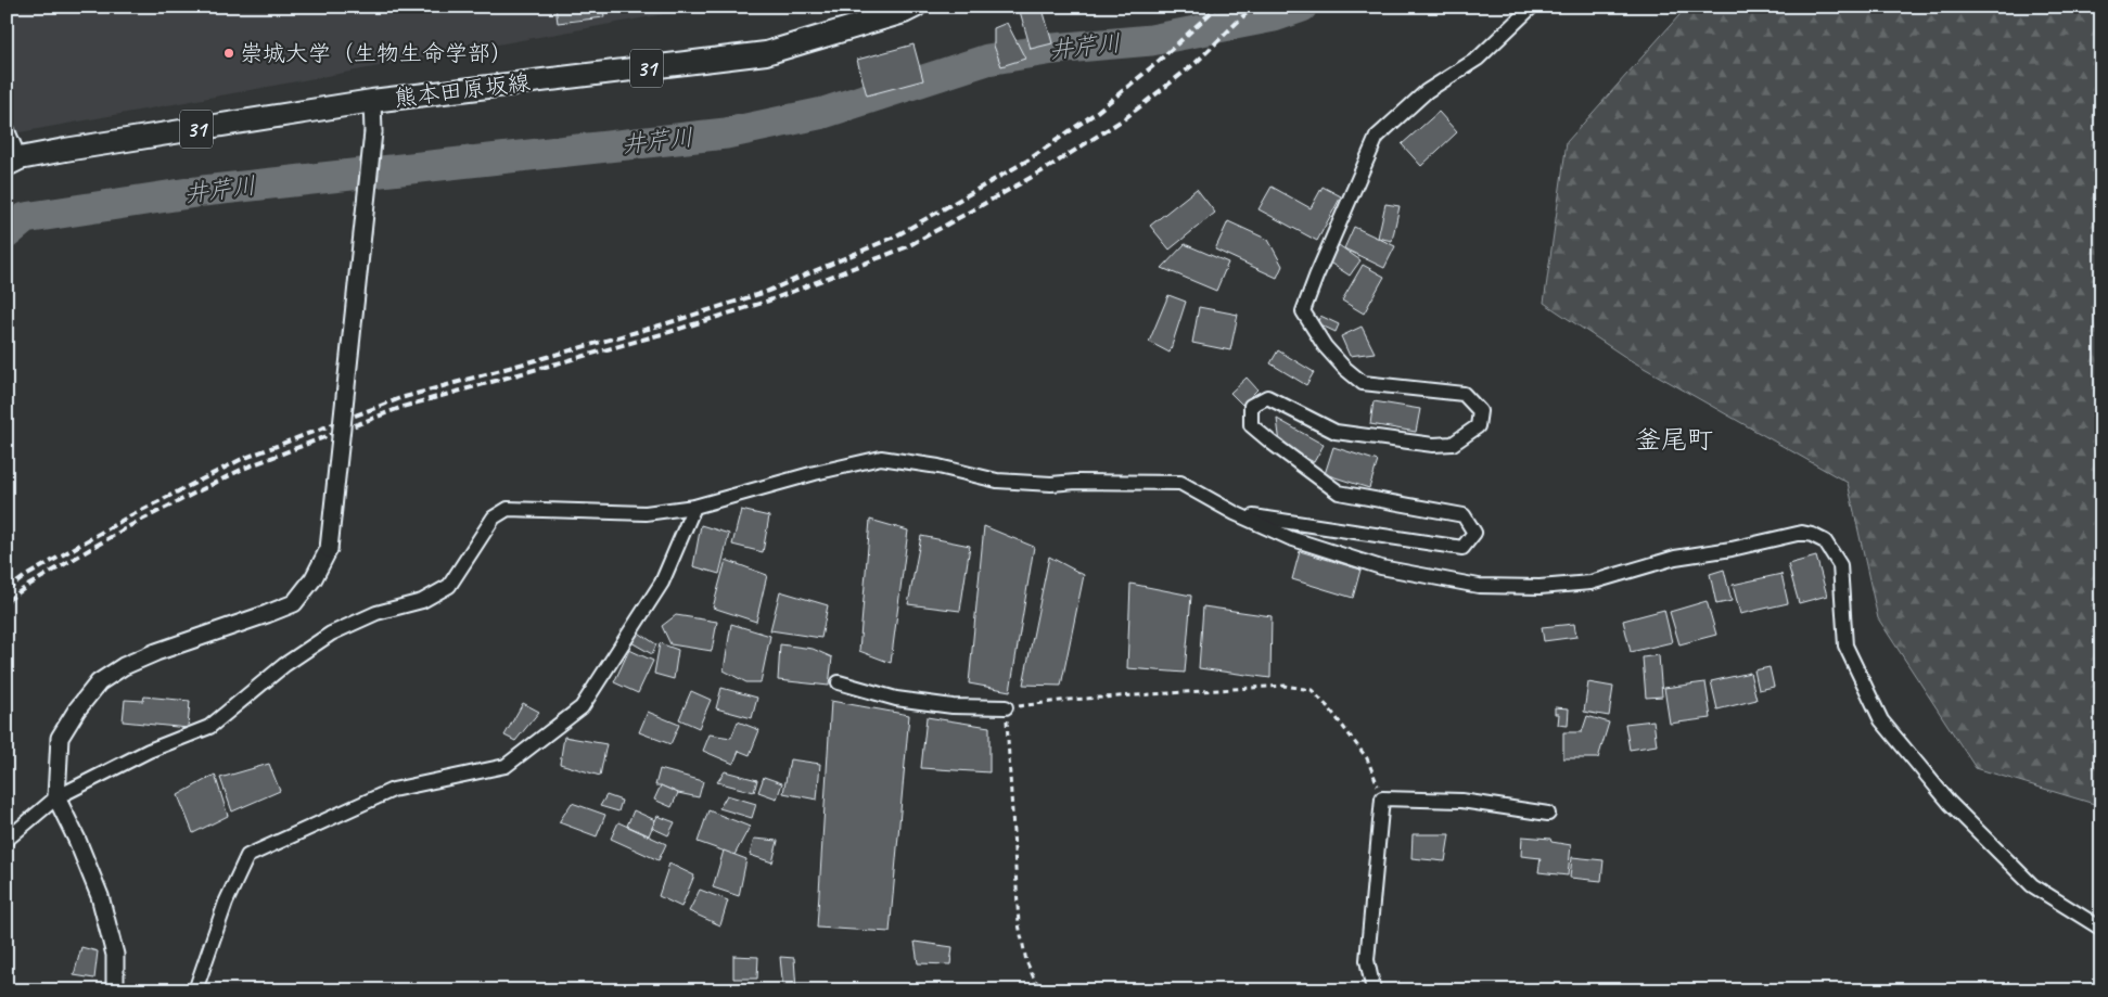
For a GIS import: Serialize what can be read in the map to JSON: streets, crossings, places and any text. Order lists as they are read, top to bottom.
{
  "streets": {
    "main road": ["31", "熊本田原坂線"]
  },
  "districts": ["釜尾町"],
  "water": ["井芹川"],
  "places": ["崇城大学（生物生命学部）"]
}
